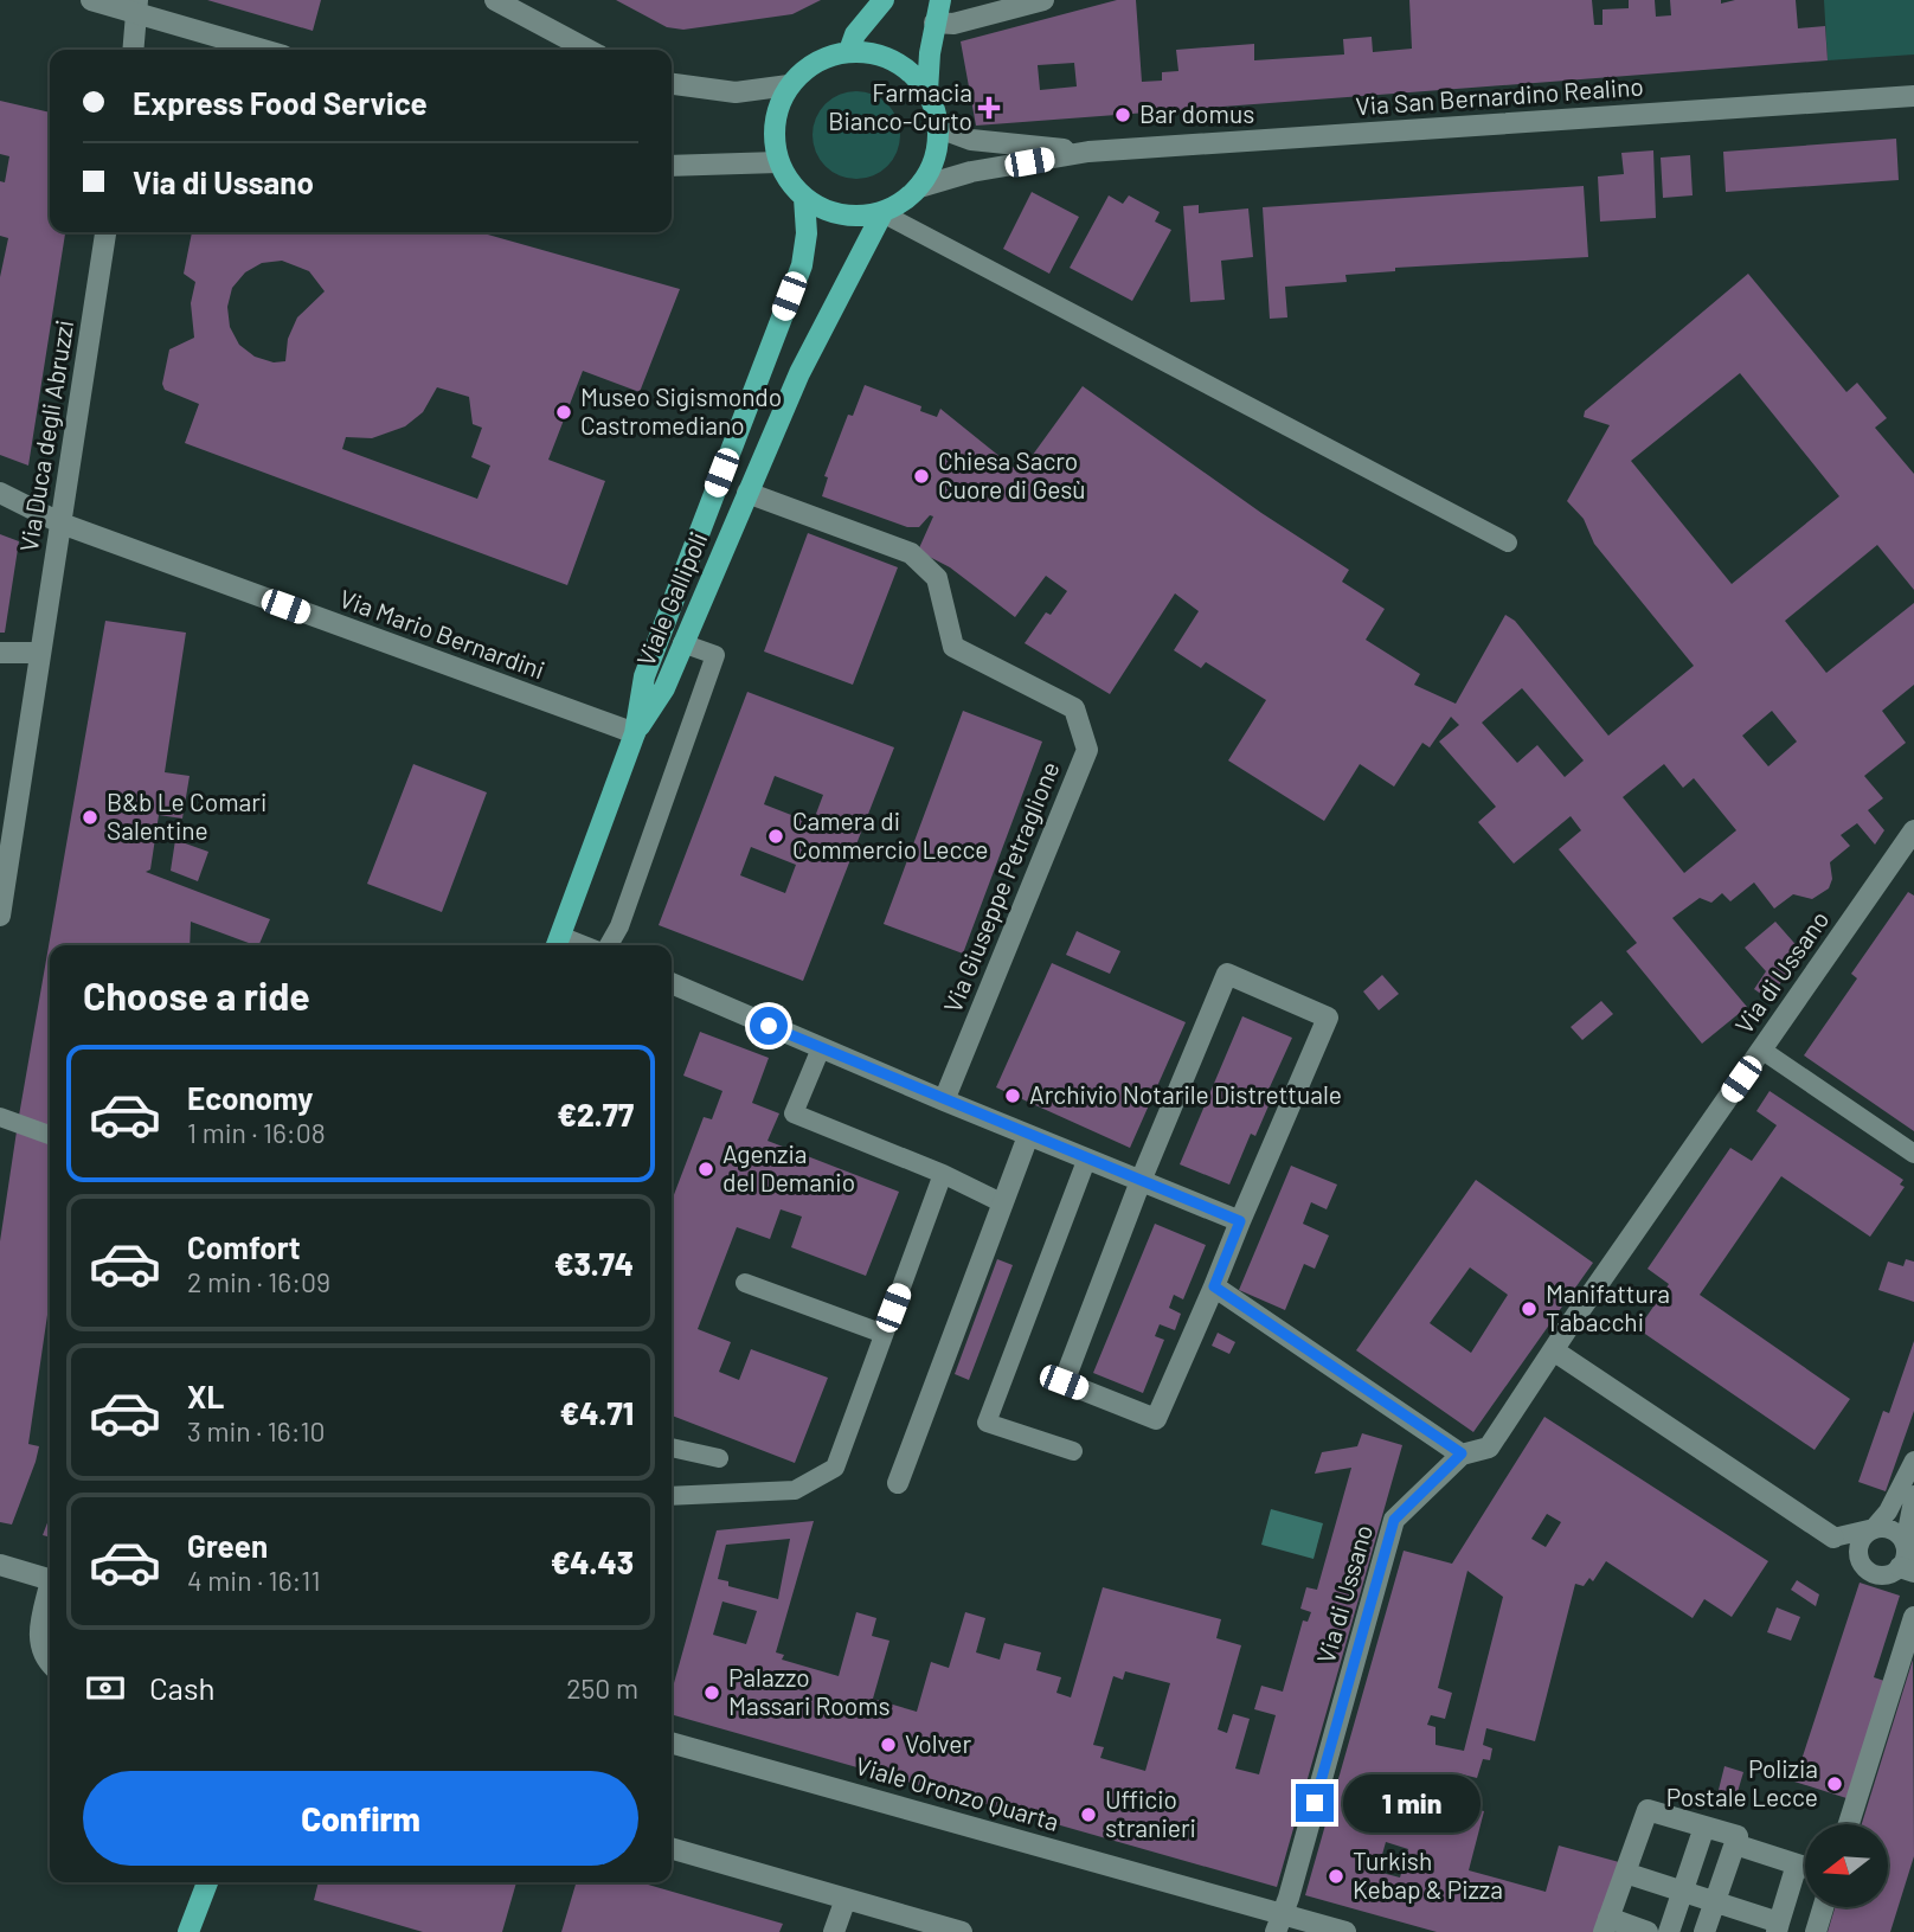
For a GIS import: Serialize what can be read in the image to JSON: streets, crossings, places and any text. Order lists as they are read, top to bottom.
{
  "streets": {
    "main road": ["Viale Gallipoli"],
    "street": [
      "Via San Bernardino Realino",
      "Via Duca degli Abruzzi",
      "Via Mario Bernardini",
      "Via Giuseppe Petraglione",
      "Via di Ussano",
      "Viale Oronzo Quarta"
    ]
  },
  "crossings": [
    ["Via San Bernardino Realino", "Viale Gallipoli"],
    ["Via Duca degli Abruzzi", "Via Mario Bernardini"],
    ["Viale Gallipoli", "Via Mario Bernardini"],
    ["Viale Gallipoli", "Via Giuseppe Petraglione"],
    ["Via di Ussano", "Viale Oronzo Quarta"]
  ],
  "places": {
    "health": ["Farmacia Bianco-Curto"],
    "other": [
      "Bar domus",
      "Museo Sigismondo Castromediano",
      "Chiesa Sacro Cuore di Gesù",
      "B&b Le Comari Salentine",
      "Camera di Commercio Lecce",
      "Archivio Notarile Distrettuale",
      "Agenzia del Demanio",
      "Manifattura Tabacchi",
      "Palazzo Massari Rooms",
      "Volver",
      "Polizia Postale Lecce",
      "Ufficio stranieri",
      "Turkish Kebap & Pizza"
    ]
  },
  "north": "left",
  "page": {
    "banner": ["Express Food Service", "Via di Ussano"],
    "heading": "Choose a ride",
    "list": [
      {
        "name": "Economy",
        "note": "1 min · 16:08",
        "value": "€2.77"
      },
      {
        "name": "Comfort",
        "note": "2 min · 16:09",
        "value": "€3.74"
      },
      {
        "name": "XL",
        "note": "3 min · 16:10",
        "value": "€4.71"
      },
      {
        "name": "Green",
        "note": "4 min · 16:11",
        "value": "€4.43"
      }
    ],
    "pay": ["Cash", "250 m"],
    "buttons": "Confirm",
    "bubble": "1 min"
  }
}
